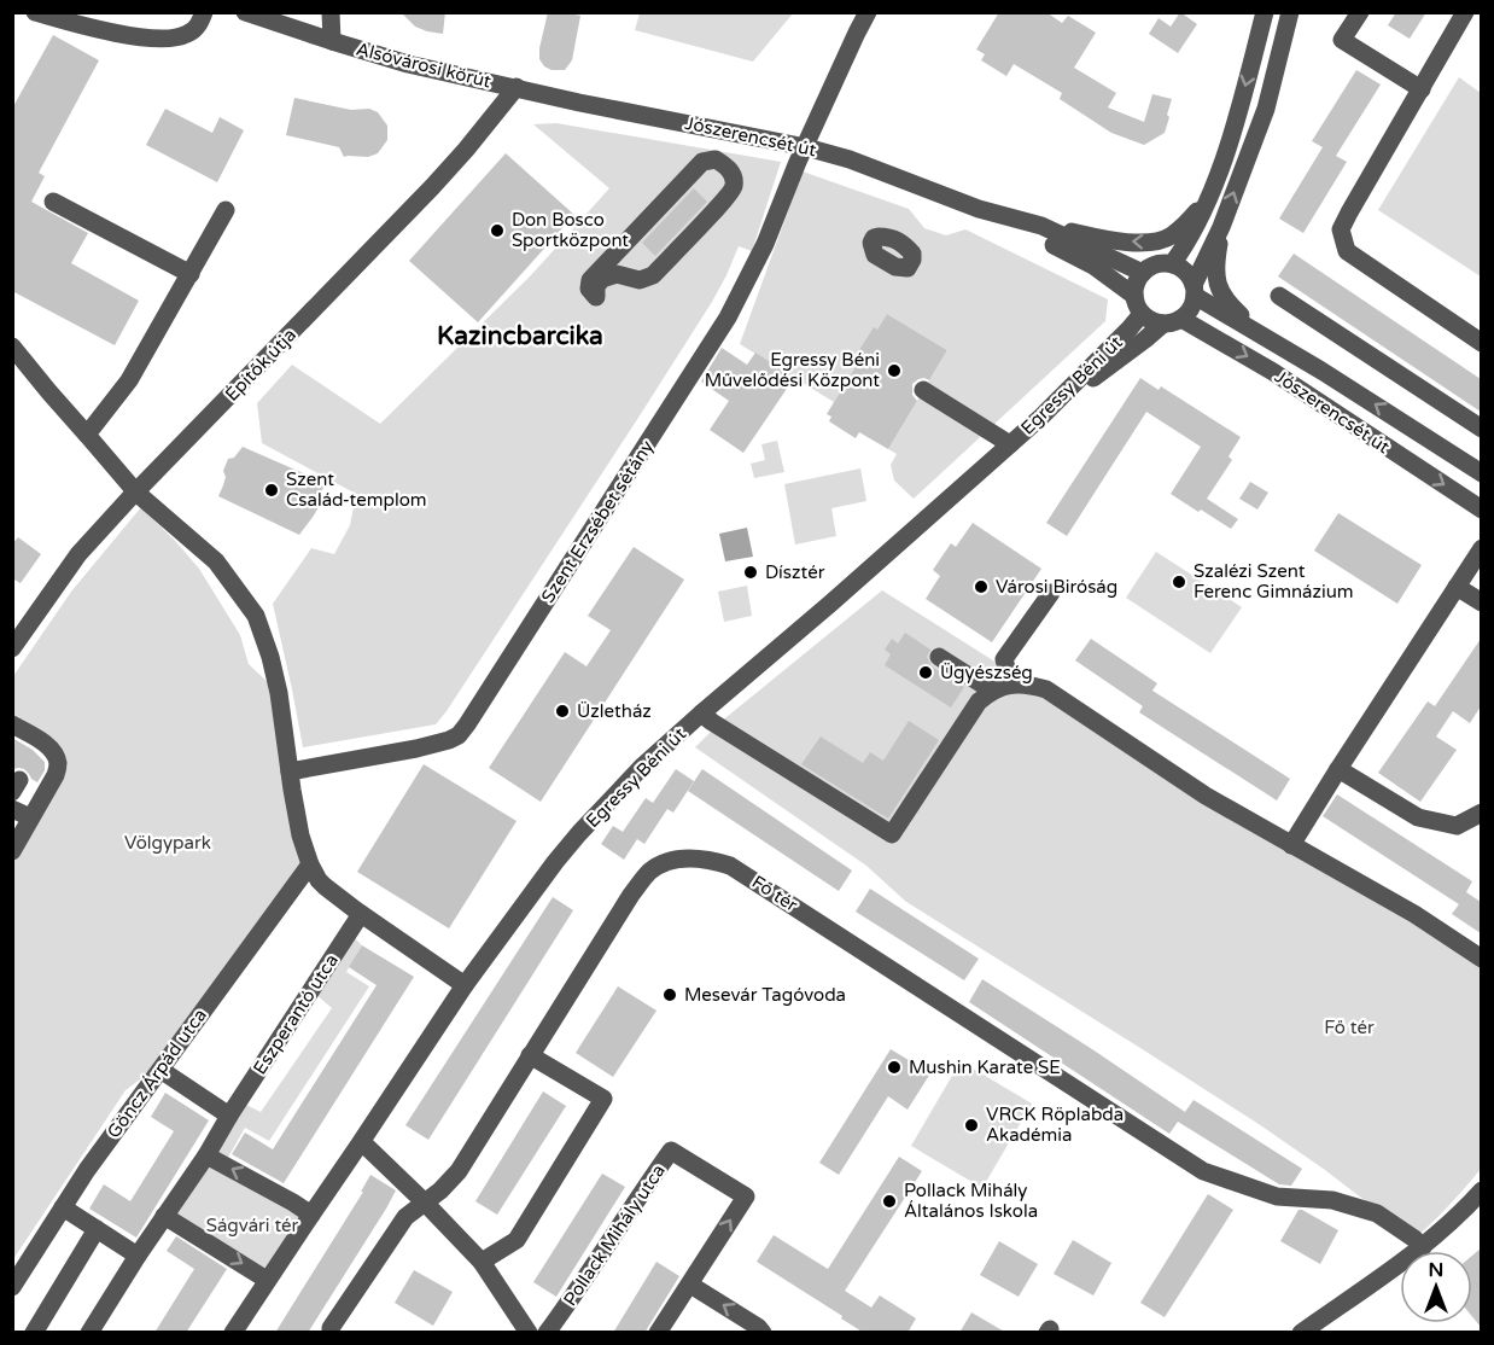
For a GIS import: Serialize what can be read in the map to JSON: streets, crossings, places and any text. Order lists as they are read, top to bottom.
{
  "streets": {
    "street": [
      "Alsóvárosi körút",
      "Jószerencsét út",
      "Építők útja",
      "Egressy Béni út",
      "Szent Erzsébet sétány",
      "Fő tér",
      "Eszperantó utca",
      "Göncz Árpád utca",
      "Pollack Mihály utca"
    ]
  },
  "crossings": [
    ["Alsóvárosi körút", "Jószerencsét út"],
    ["Alsóvárosi körút", "Építők útja"],
    ["Jószerencsét út", "Építők útja"],
    ["Jószerencsét út", "Egressy Béni út"],
    ["Jószerencsét út", "Szent Erzsébet sétány"]
  ],
  "districts": ["Kazincbarcika"],
  "parks": ["Völgypark", "Fő tér", "Ságvári tér"],
  "places": [
    "Don Bosco Sportközpont",
    "Egressy Béni Művelődési Központ",
    "Szent Család-templom",
    "Dísztér",
    "Szalézi Szent Ferenc Gimnázium",
    "Városi Biróság",
    "Ügyészség",
    "Üzletház",
    "Mesevár Tagóvoda",
    "Mushin Karate SE",
    "VRCK Röplabda Akadémia",
    "Pollack Mihály Általános Iskola"
  ],
  "north": "top"
}
